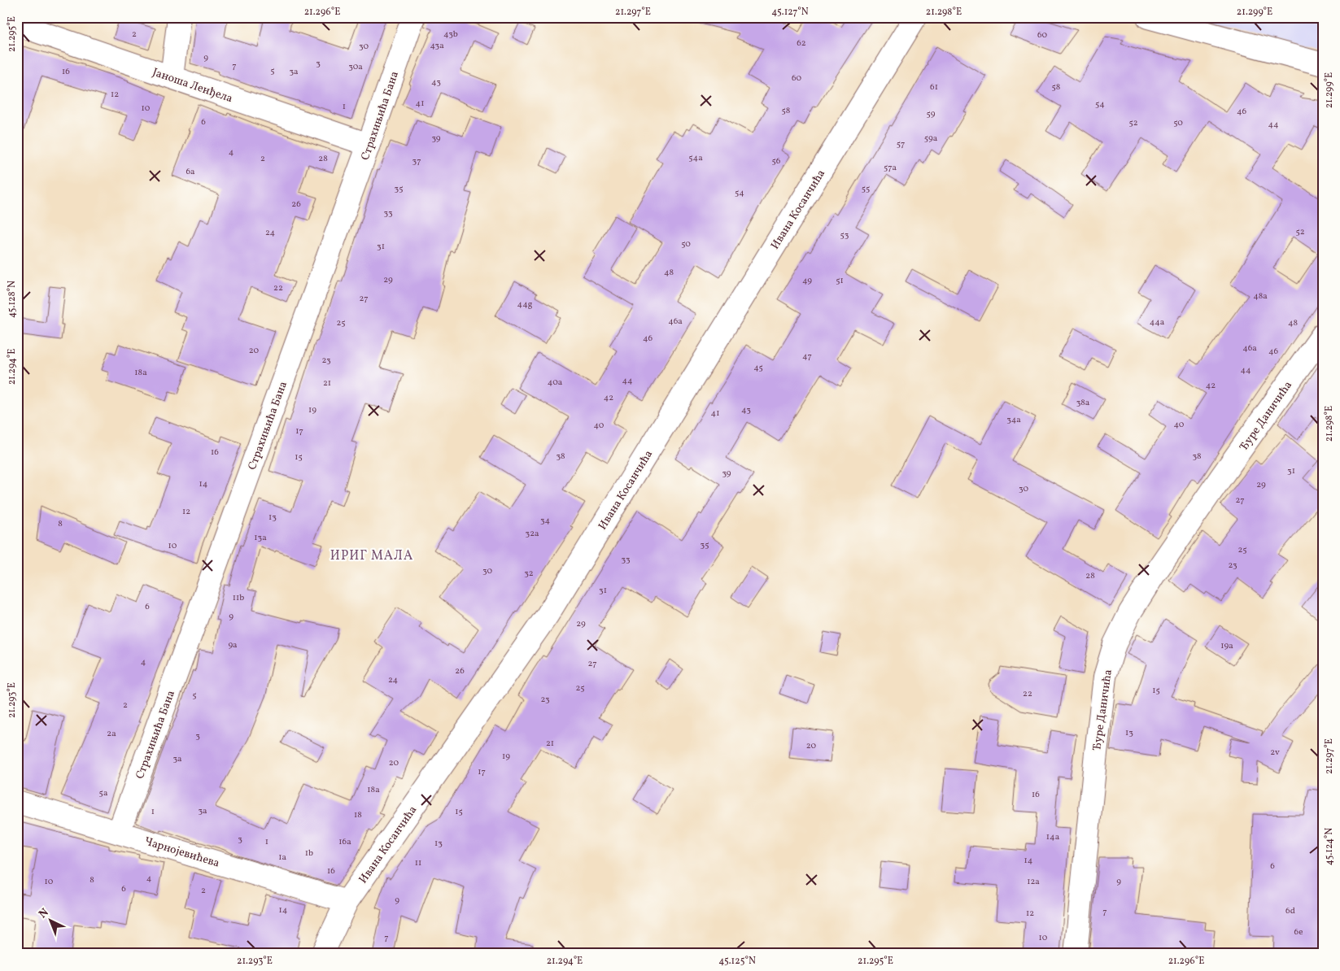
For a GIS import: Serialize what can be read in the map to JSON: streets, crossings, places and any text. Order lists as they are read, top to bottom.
{
  "streets": {
    "street": [
      "Јаноша Ленђела",
      "Страхињића Бана",
      "Ивана Косанчића",
      "Ђуре Даничића",
      "Чарнојевићева"
    ]
  },
  "crossings": [
    ["Јаноша Ленђела", "Страхињића Бана"],
    ["Страхињића Бана", "Чарнојевићева"],
    ["Ивана Косанчића", "Чарнојевићева"]
  ],
  "districts": ["ИРИГ МАЛА"],
  "house_numbers": [
    "2",
    "43b",
    "60",
    "62",
    "43a",
    "30",
    "9",
    "3",
    "7",
    "30a",
    "5",
    "16",
    "3a",
    "60",
    "43",
    "61",
    "58",
    "12",
    "41",
    "54",
    "1",
    "10",
    "58",
    "46",
    "59",
    "6",
    "52",
    "50",
    "44",
    "39",
    "59a",
    "57",
    "4",
    "54a",
    "2",
    "28",
    "37",
    "56",
    "57a",
    "6a",
    "35",
    "55",
    "54",
    "26",
    "33",
    "52",
    "24",
    "53",
    "50",
    "31",
    "48",
    "29",
    "49",
    "51",
    "22",
    "48a",
    "27",
    "44g",
    "46a",
    "44a",
    "25",
    "48",
    "46",
    "46a",
    "20",
    "46",
    "47",
    "23",
    "45",
    "44",
    "18a",
    "44",
    "40a",
    "21",
    "42",
    "42",
    "38a",
    "19",
    "43",
    "41",
    "34a",
    "40",
    "40",
    "17",
    "16",
    "38",
    "38",
    "15",
    "31",
    "39",
    "14",
    "29",
    "30",
    "27",
    "12",
    "13",
    "34",
    "8",
    "32a",
    "13a",
    "35",
    "10",
    "25",
    "33",
    "23",
    "30",
    "32",
    "28",
    "31",
    "11b",
    "6",
    "9",
    "29",
    "9a",
    "19a",
    "4",
    "27",
    "26",
    "24",
    "25",
    "15",
    "22",
    "5",
    "23",
    "2",
    "13",
    "2a",
    "3",
    "21",
    "20",
    "2v",
    "19",
    "3a",
    "20",
    "17",
    "18a",
    "5a",
    "16",
    "3a",
    "1",
    "15",
    "18",
    "14a",
    "3",
    "1",
    "16a",
    "13",
    "1b",
    "1a",
    "14",
    "11",
    "6",
    "16",
    "4",
    "8",
    "10",
    "12a",
    "9",
    "6",
    "2",
    "9",
    "14",
    "6d",
    "7",
    "12",
    "6e",
    "7",
    "10"
  ],
  "north": "top left",
  "coordinates": [
    "21.296°E",
    "21.297°E",
    "45.127°N",
    "21.298°E",
    "21.299°E",
    "21.295°E",
    "45.128°N",
    "21.294°E",
    "21.293°E",
    "45.124°N",
    "45.125°N"
  ]
}
